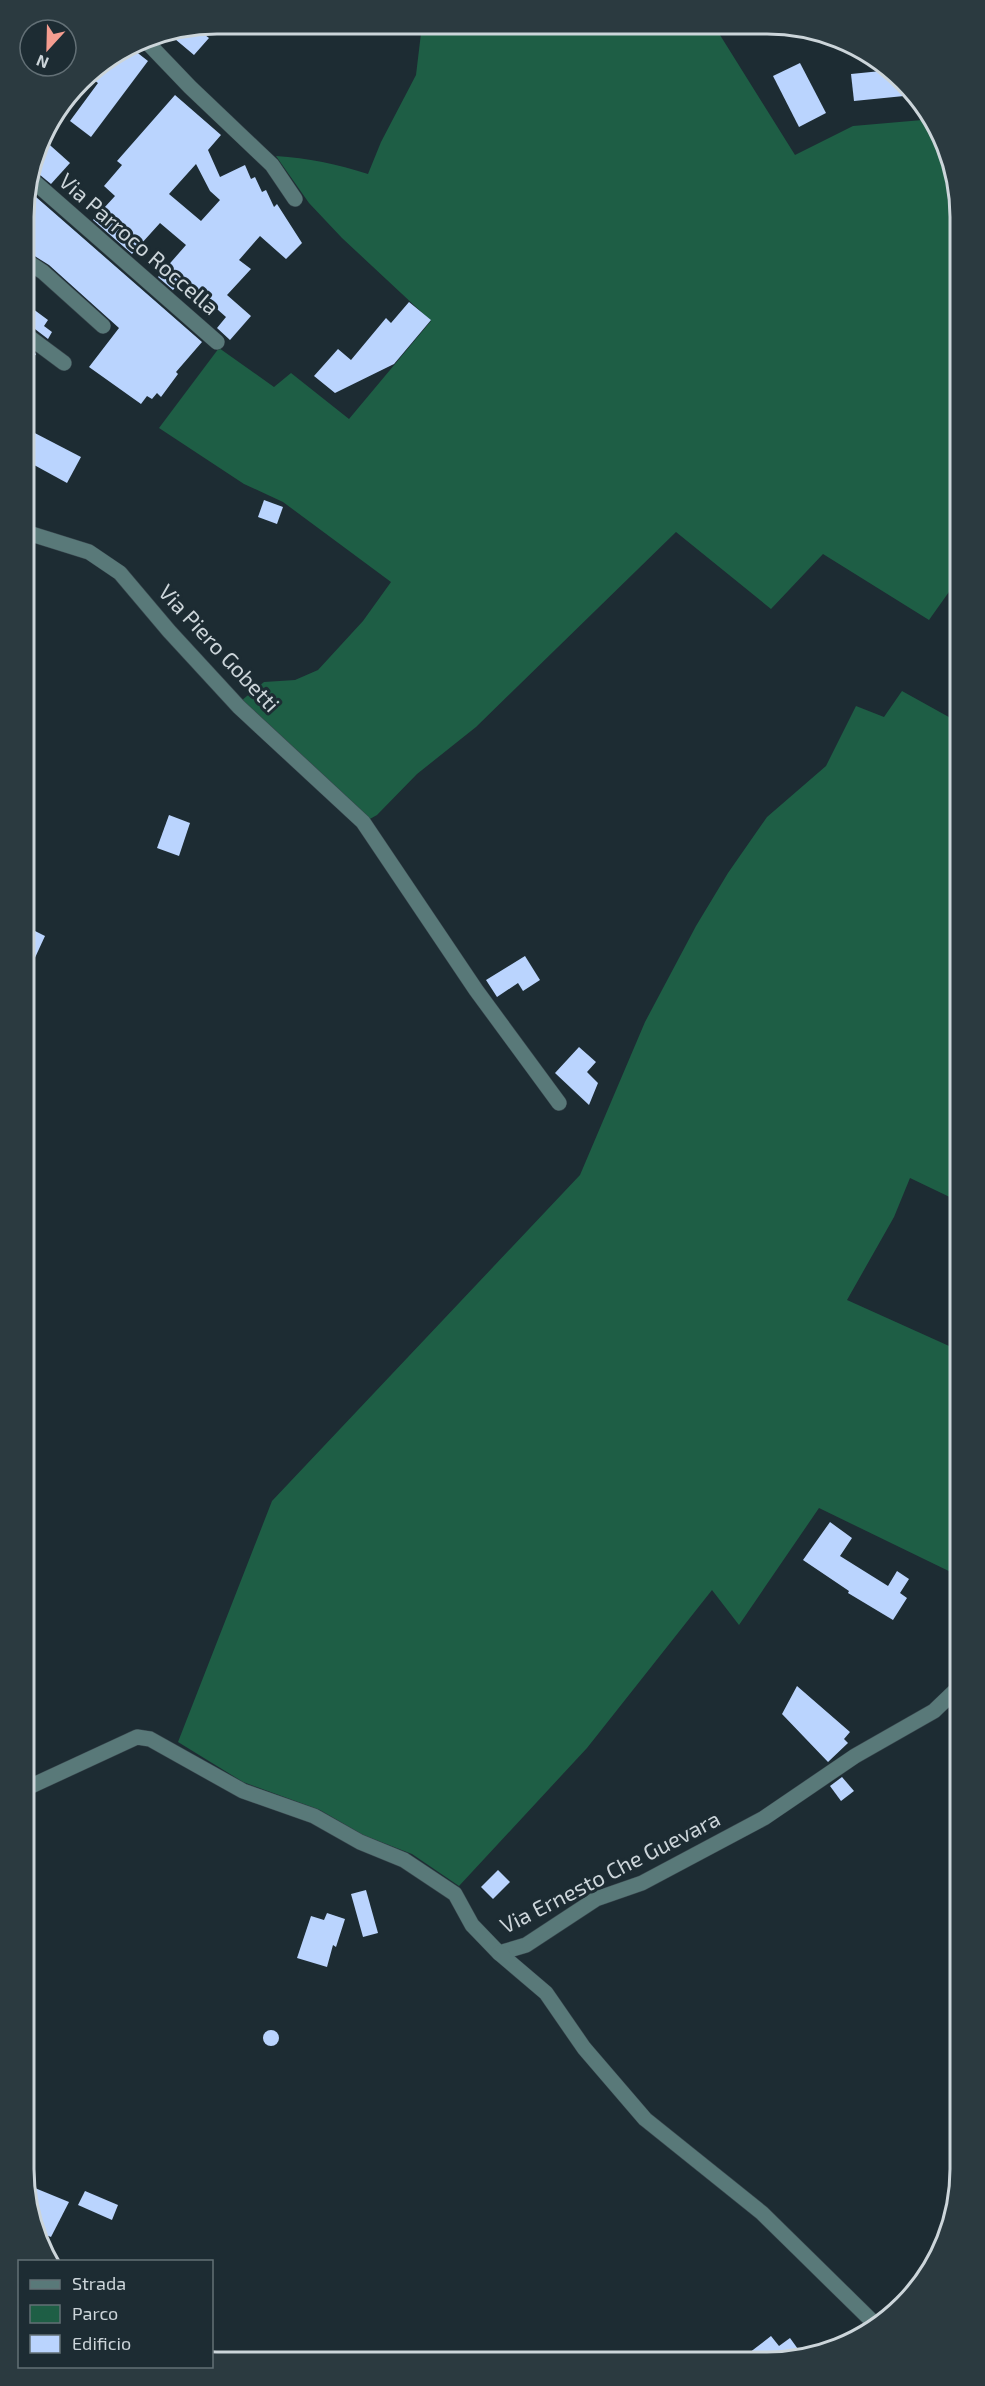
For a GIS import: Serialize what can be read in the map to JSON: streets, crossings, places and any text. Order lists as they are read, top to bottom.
{
  "streets": {
    "street": ["Via Parroco Roccella", "Via Piero Gobetti", "Via Ernesto Che Guevara"]
  },
  "legend": ["Strada", "Parco", "Edificio"],
  "north": "bottom"
}
